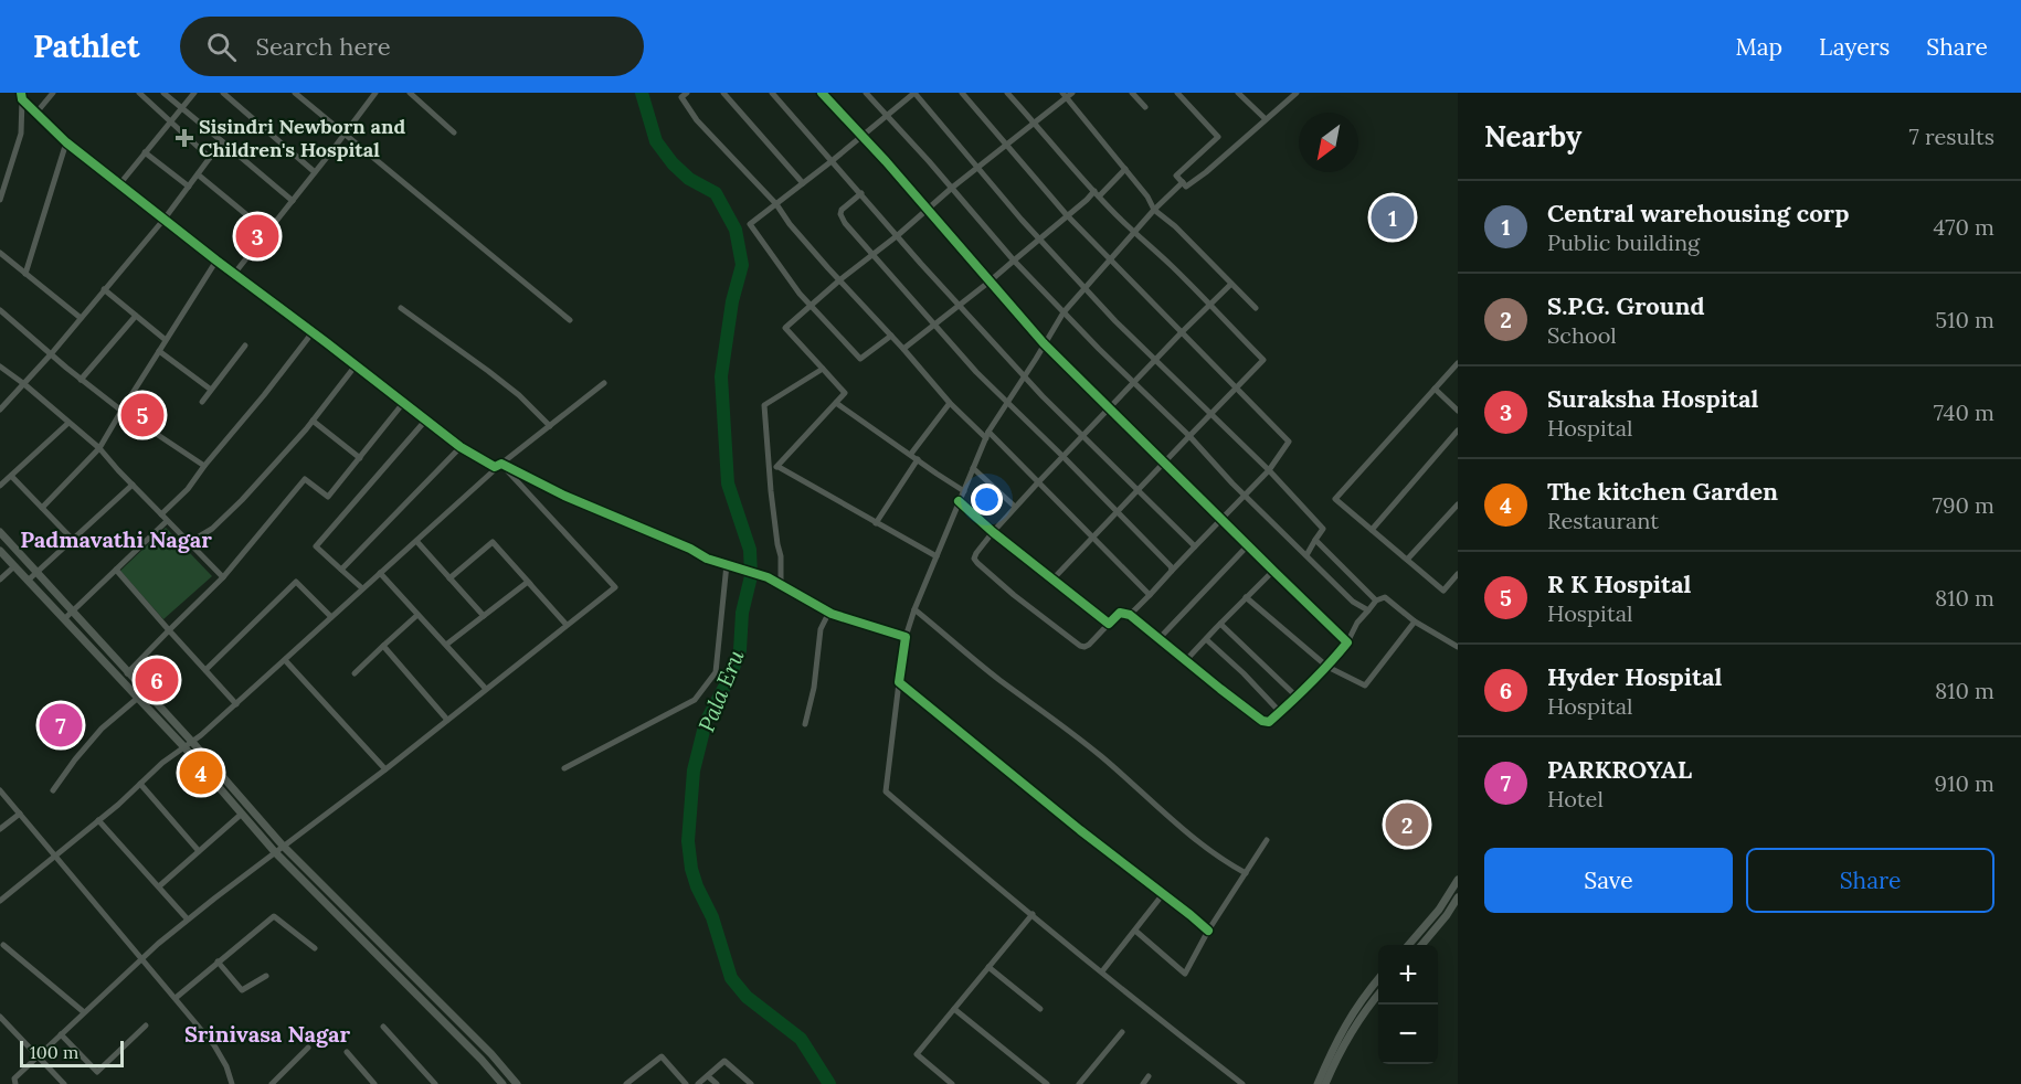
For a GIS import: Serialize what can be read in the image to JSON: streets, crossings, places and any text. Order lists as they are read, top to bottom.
{
  "districts": ["Padmavathi Nagar", "Srinivasa Nagar"],
  "water": ["Pala Eru"],
  "places": {
    "health": ["Sisindri Newborn and Children's Hospital"]
  },
  "scale_bar": "100 m",
  "north": "bottom left",
  "page": {
    "header": "Pathlet",
    "search": "Search here",
    "nav": ["Map", "Layers", "Share"],
    "heading": ["Nearby", "7 results"],
    "list": [
      {
        "mark": "1",
        "name": "Central warehousing corp",
        "note": "Public building",
        "value": "470 m"
      },
      {
        "mark": "2",
        "name": "S.P.G. Ground",
        "note": "School",
        "value": "510 m"
      },
      {
        "mark": "3",
        "name": "Suraksha Hospital",
        "note": "Hospital",
        "value": "740 m"
      },
      {
        "mark": "4",
        "name": "The kitchen Garden",
        "note": "Restaurant",
        "value": "790 m"
      },
      {
        "mark": "5",
        "name": "R K Hospital",
        "note": "Hospital",
        "value": "810 m"
      },
      {
        "mark": "6",
        "name": "Hyder Hospital",
        "note": "Hospital",
        "value": "810 m"
      },
      {
        "mark": "7",
        "name": "PARKROYAL",
        "note": "Hotel",
        "value": "910 m"
      }
    ],
    "pins": [
      "1",
      "3",
      "5",
      "6",
      "7",
      "4",
      "2"
    ],
    "buttons": ["Save", "Share"],
    "map_buttons": ["+", "−"],
    "scale": "100 m"
  }
}
